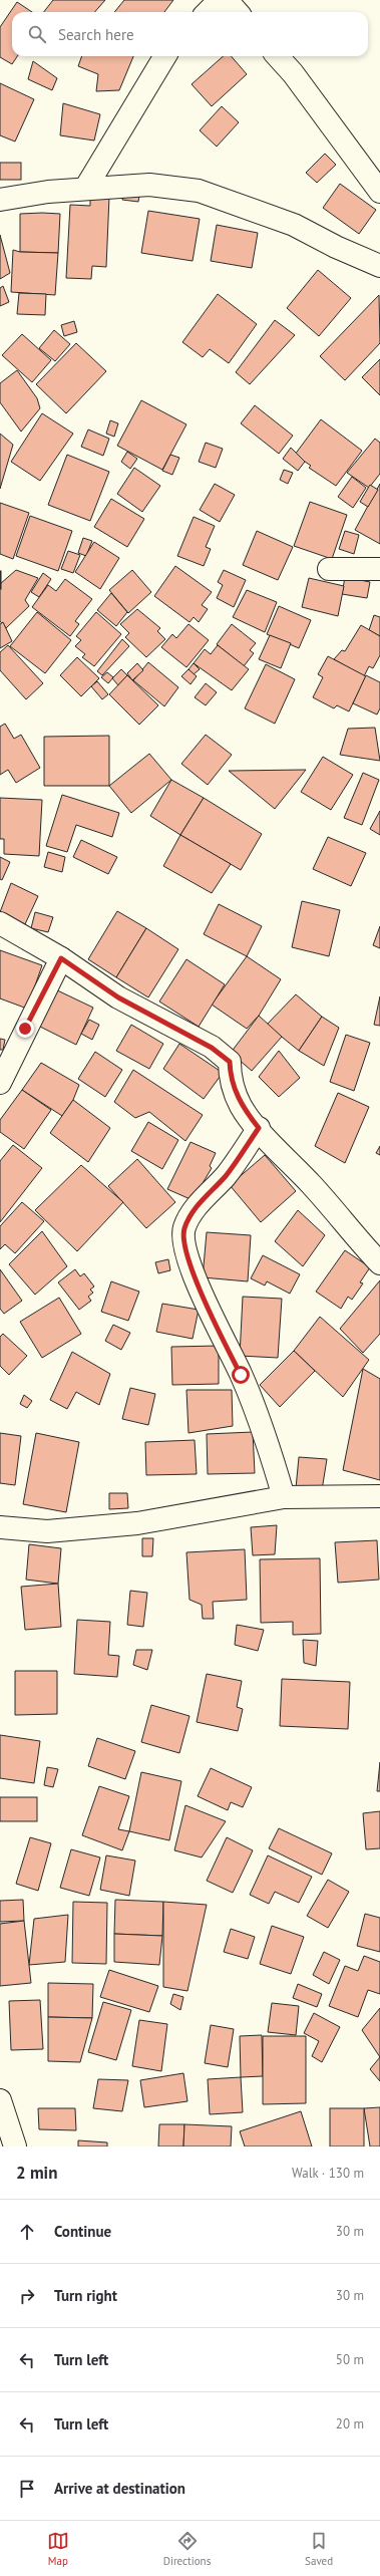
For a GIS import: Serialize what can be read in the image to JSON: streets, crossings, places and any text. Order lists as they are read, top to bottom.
{
  "page": {
    "search": "Search here",
    "heading": ["2 min", "Walk · 130 m"],
    "list": [
      ["Continue", "30 m"],
      ["Turn right", "30 m"],
      ["Turn left", "50 m"],
      ["Turn left", "20 m"],
      "Arrive at destination"
    ],
    "nav": ["Map", "Directions", "Saved"]
  }
}
